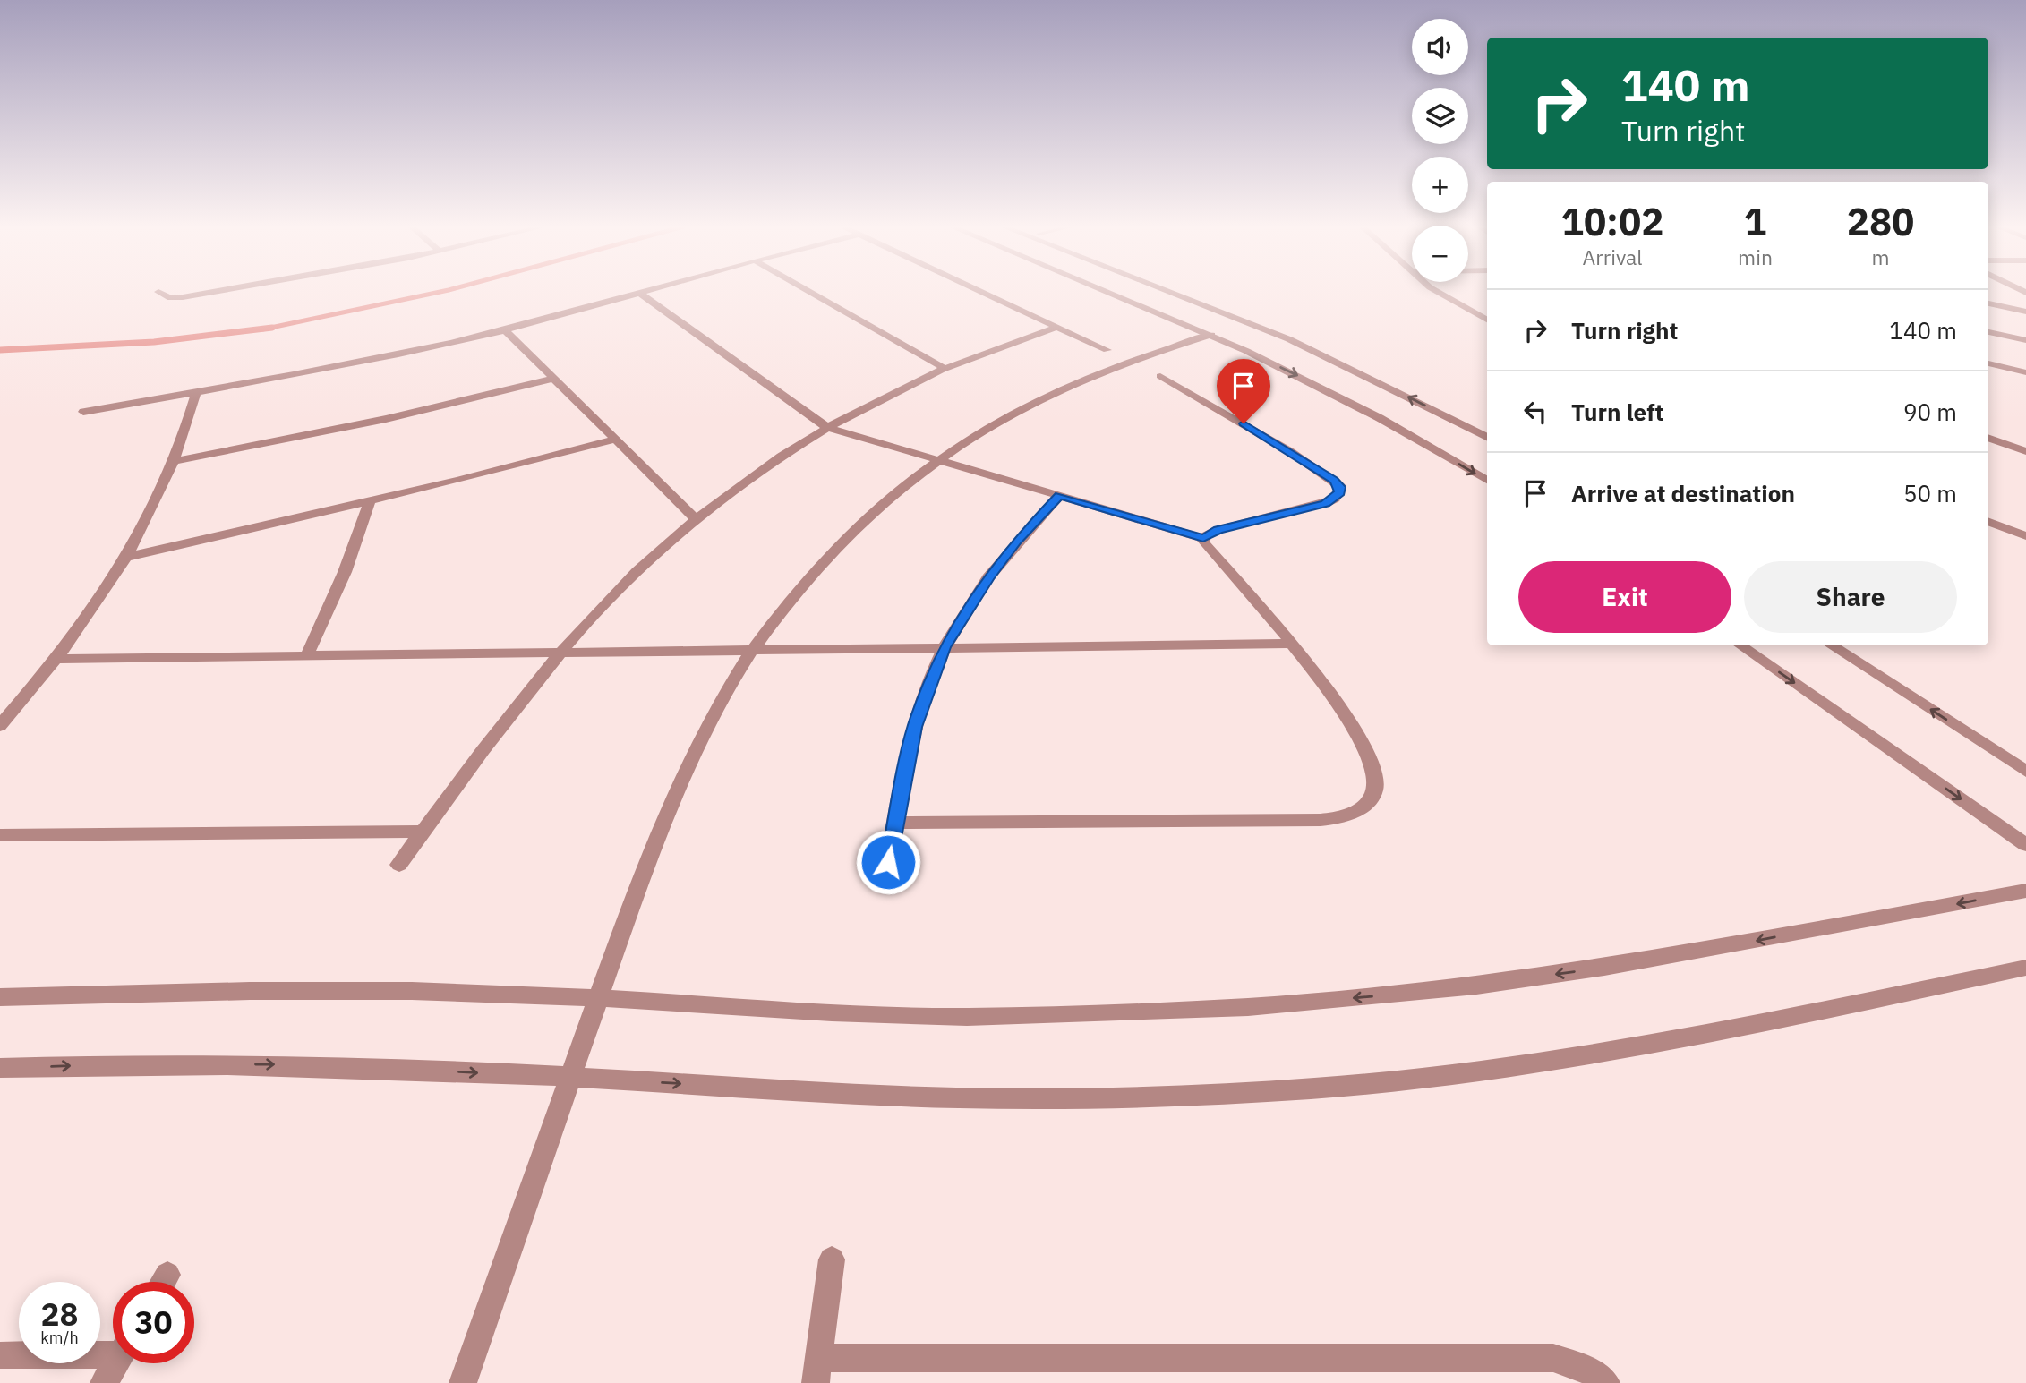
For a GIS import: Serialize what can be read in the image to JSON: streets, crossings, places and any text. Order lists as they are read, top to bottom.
{
  "page": {
    "map_buttons": ["+", "−"],
    "turn": ["140 m", "Turn right"],
    "eta": [
      "10:02",
      "Arrival",
      "1",
      "min",
      "280",
      "m"
    ],
    "list": [
      {
        "name": "Turn right",
        "value": "140 m"
      },
      {
        "name": "Turn left",
        "value": "90 m"
      },
      {
        "name": "Arrive at destination",
        "value": "50 m"
      }
    ],
    "buttons": ["Exit", "Share"],
    "speed": "28 km/h",
    "limit": "30"
  }
}
